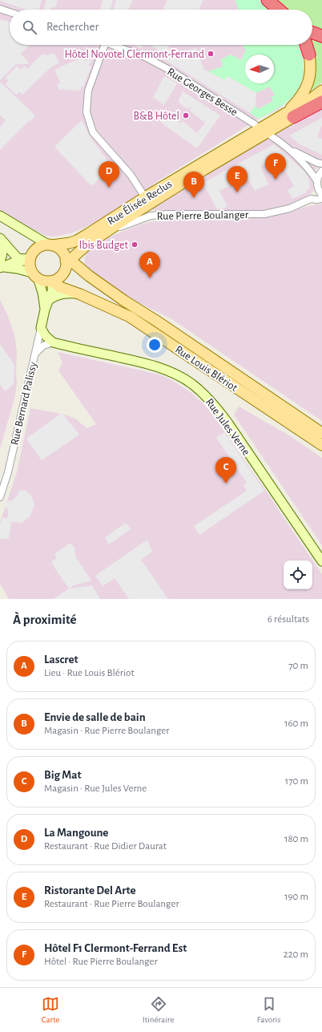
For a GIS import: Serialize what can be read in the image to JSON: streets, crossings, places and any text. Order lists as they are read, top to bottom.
{
  "streets": {
    "main road": [
      "Rue Élisée Reclus",
      "Rue Louis Blériot",
      "Rue Bernard Palissy",
      "Rue Jules Verne"
    ],
    "street": ["Rue Georges Besse", "Rue Pierre Boulanger"]
  },
  "crossings": [
    ["Rue Élisée Reclus", "Rue Pierre Boulanger"],
    ["Rue Élisée Reclus", "Rue Louis Blériot"],
    ["Rue Élisée Reclus", "Rue Bernard Palissy"],
    ["Rue Louis Blériot", "Rue Bernard Palissy"]
  ],
  "places": ["Hôtel Novotel Clermont-Ferrand", "B&B Hôtel", "Ibis Budget"],
  "north": "left",
  "page": {
    "search": "Rechercher",
    "pins": [
      "F",
      "D",
      "E",
      "B",
      "A",
      "C"
    ],
    "heading": ["À proximité", "6 résultats"],
    "list": [
      {
        "mark": "A",
        "name": "Lascret",
        "note": "Lieu · Rue Louis Blériot",
        "value": "70 m"
      },
      {
        "mark": "B",
        "name": "Envie de salle de bain",
        "note": "Magasin · Rue Pierre Boulanger",
        "value": "160 m"
      },
      {
        "mark": "C",
        "name": "Big Mat",
        "note": "Magasin · Rue Jules Verne",
        "value": "170 m"
      },
      {
        "mark": "D",
        "name": "La Mangoune",
        "note": "Restaurant · Rue Didier Daurat",
        "value": "180 m"
      },
      {
        "mark": "E",
        "name": "Ristorante Del Arte",
        "note": "Restaurant · Rue Pierre Boulanger",
        "value": "190 m"
      },
      {
        "mark": "F",
        "name": "Hôtel F1 Clermont-Ferrand Est",
        "note": "Hôtel · Rue Pierre Boulanger",
        "value": "220 m"
      }
    ],
    "nav": ["Carte", "Itinéraire", "Favoris"]
  }
}
